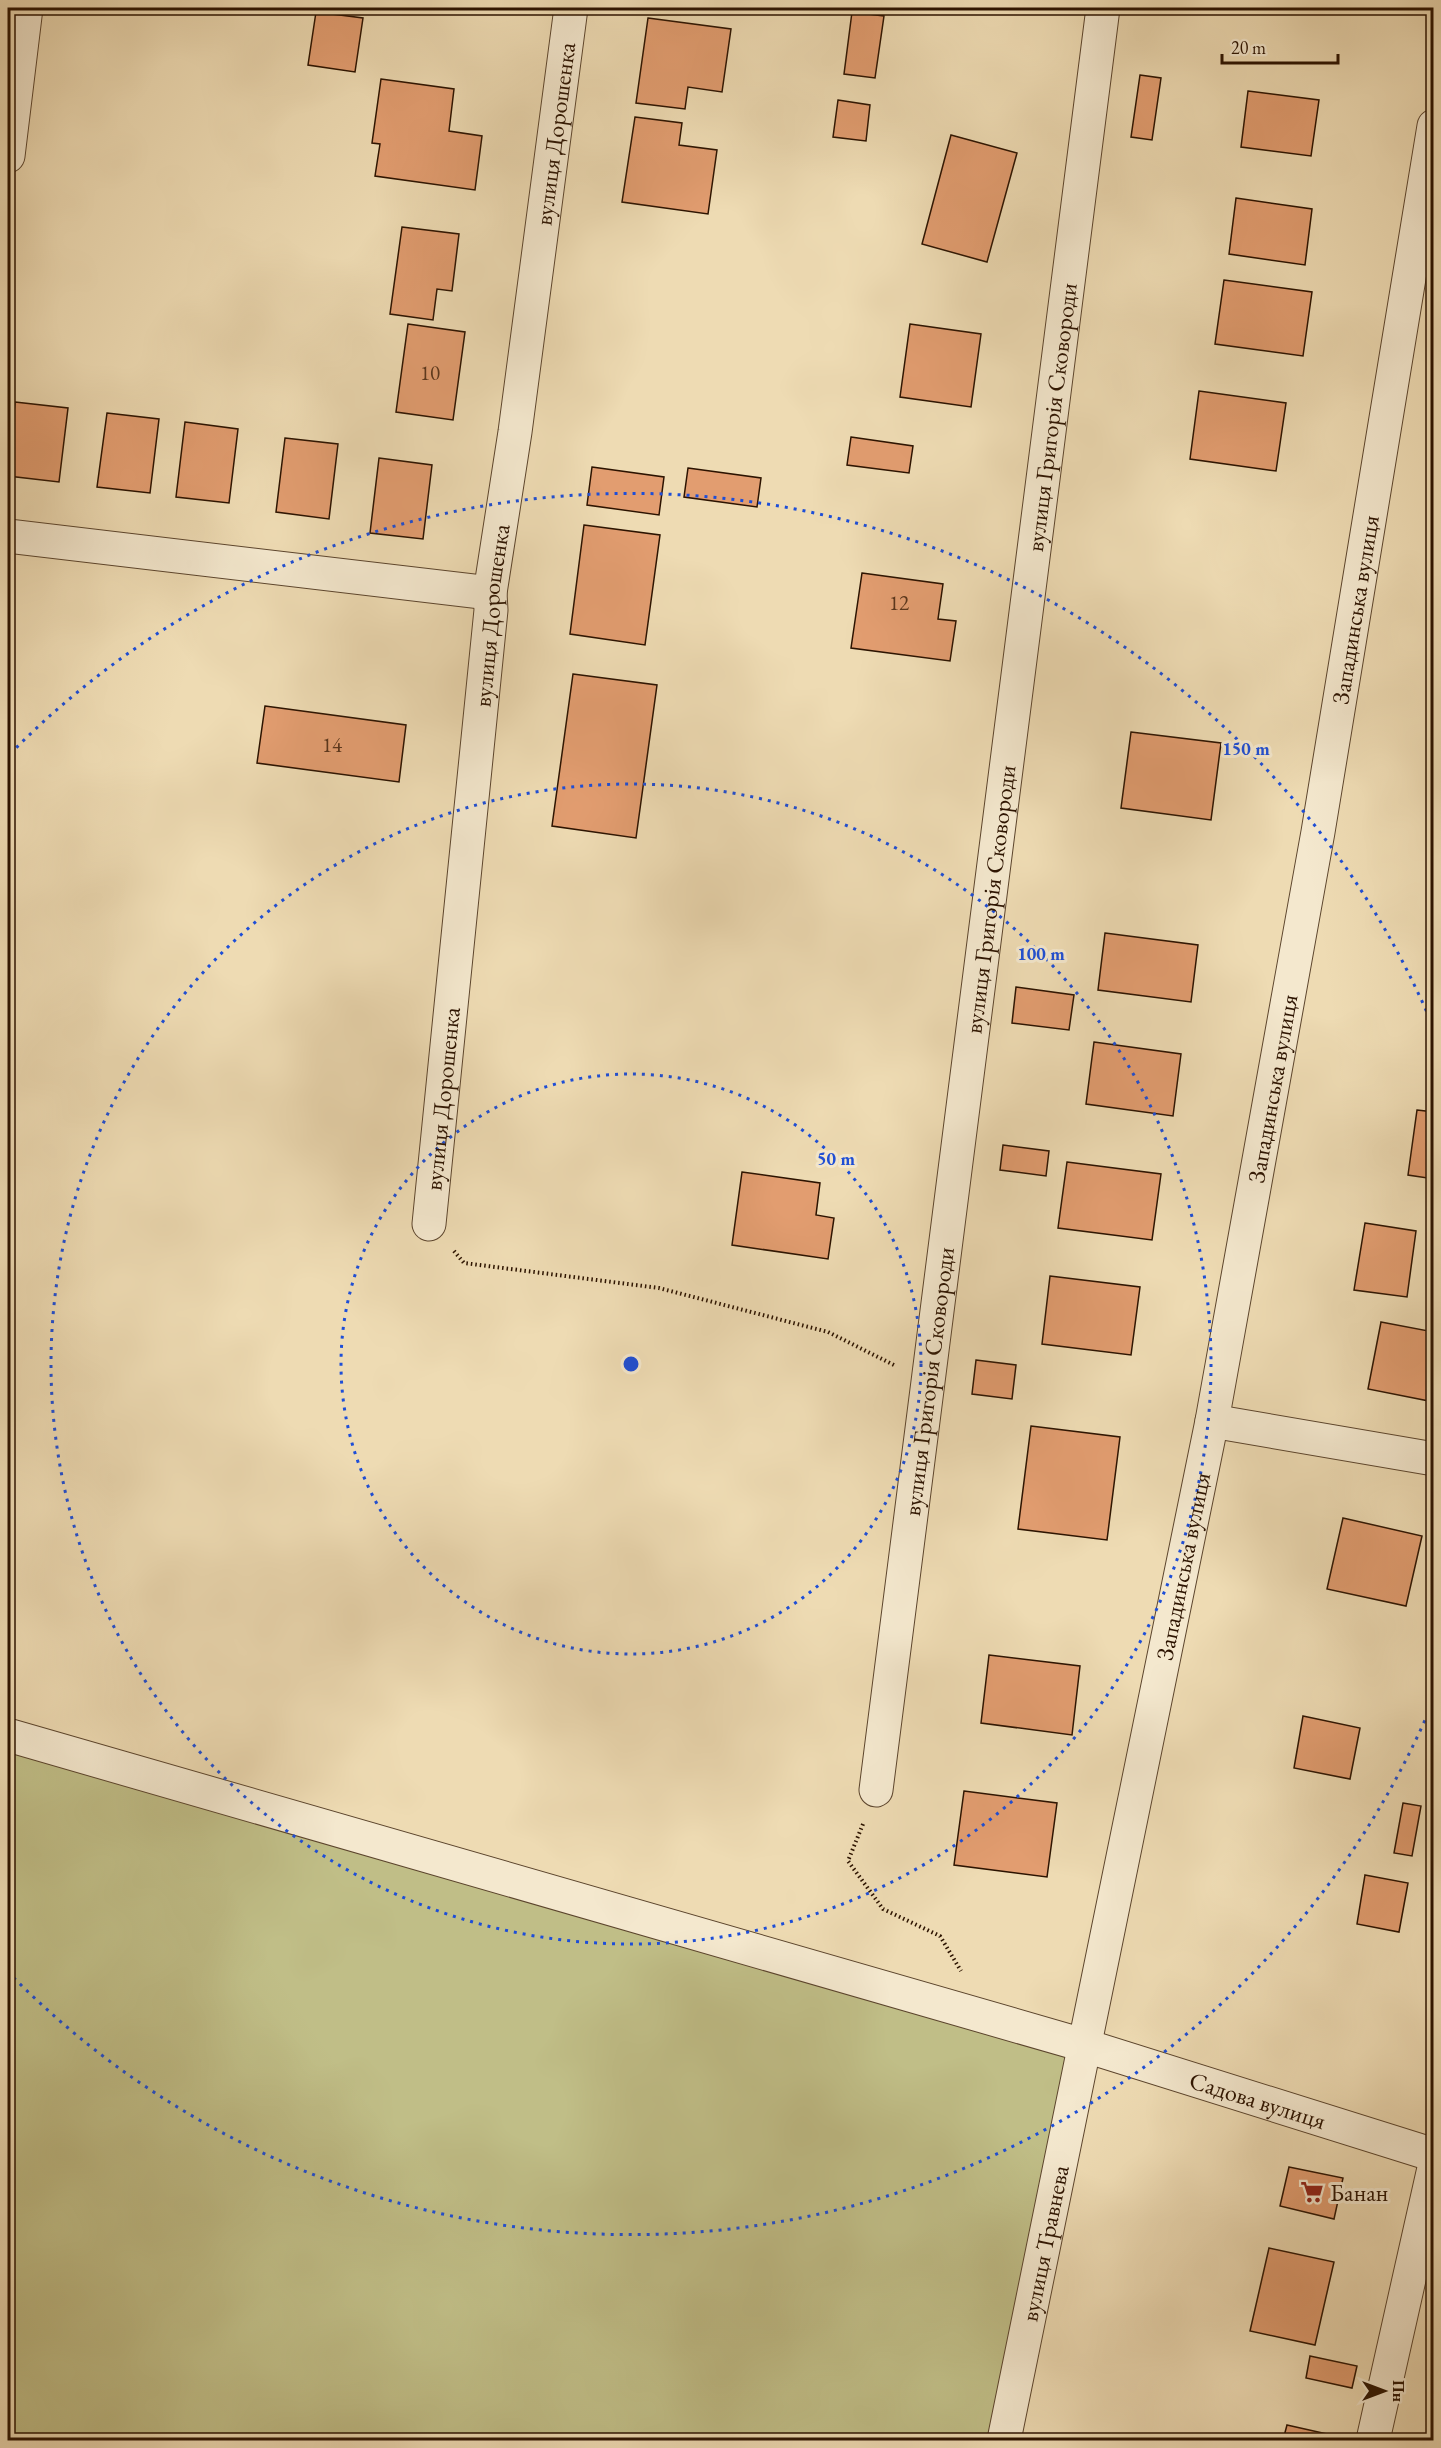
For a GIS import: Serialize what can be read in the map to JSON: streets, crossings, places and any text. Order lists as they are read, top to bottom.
{
  "streets": {
    "street": [
      "вулиця Дорошенка",
      "вулиця Григорія Сковороди",
      "Западинська вулиця",
      "Садова вулиця",
      "вулиця Травнева"
    ]
  },
  "crossings": [
    ["Западинська вулиця", "Садова вулиця"],
    ["Западинська вулиця", "вулиця Травнева"],
    ["Садова вулиця", "вулиця Травнева"]
  ],
  "places": {
    "supermarket": ["Банан"]
  },
  "house_numbers": ["10", "12", "14"],
  "scale_bar": "20 m",
  "north": "right",
  "rings": ["150 m", "100 m", "50 m"]
}
